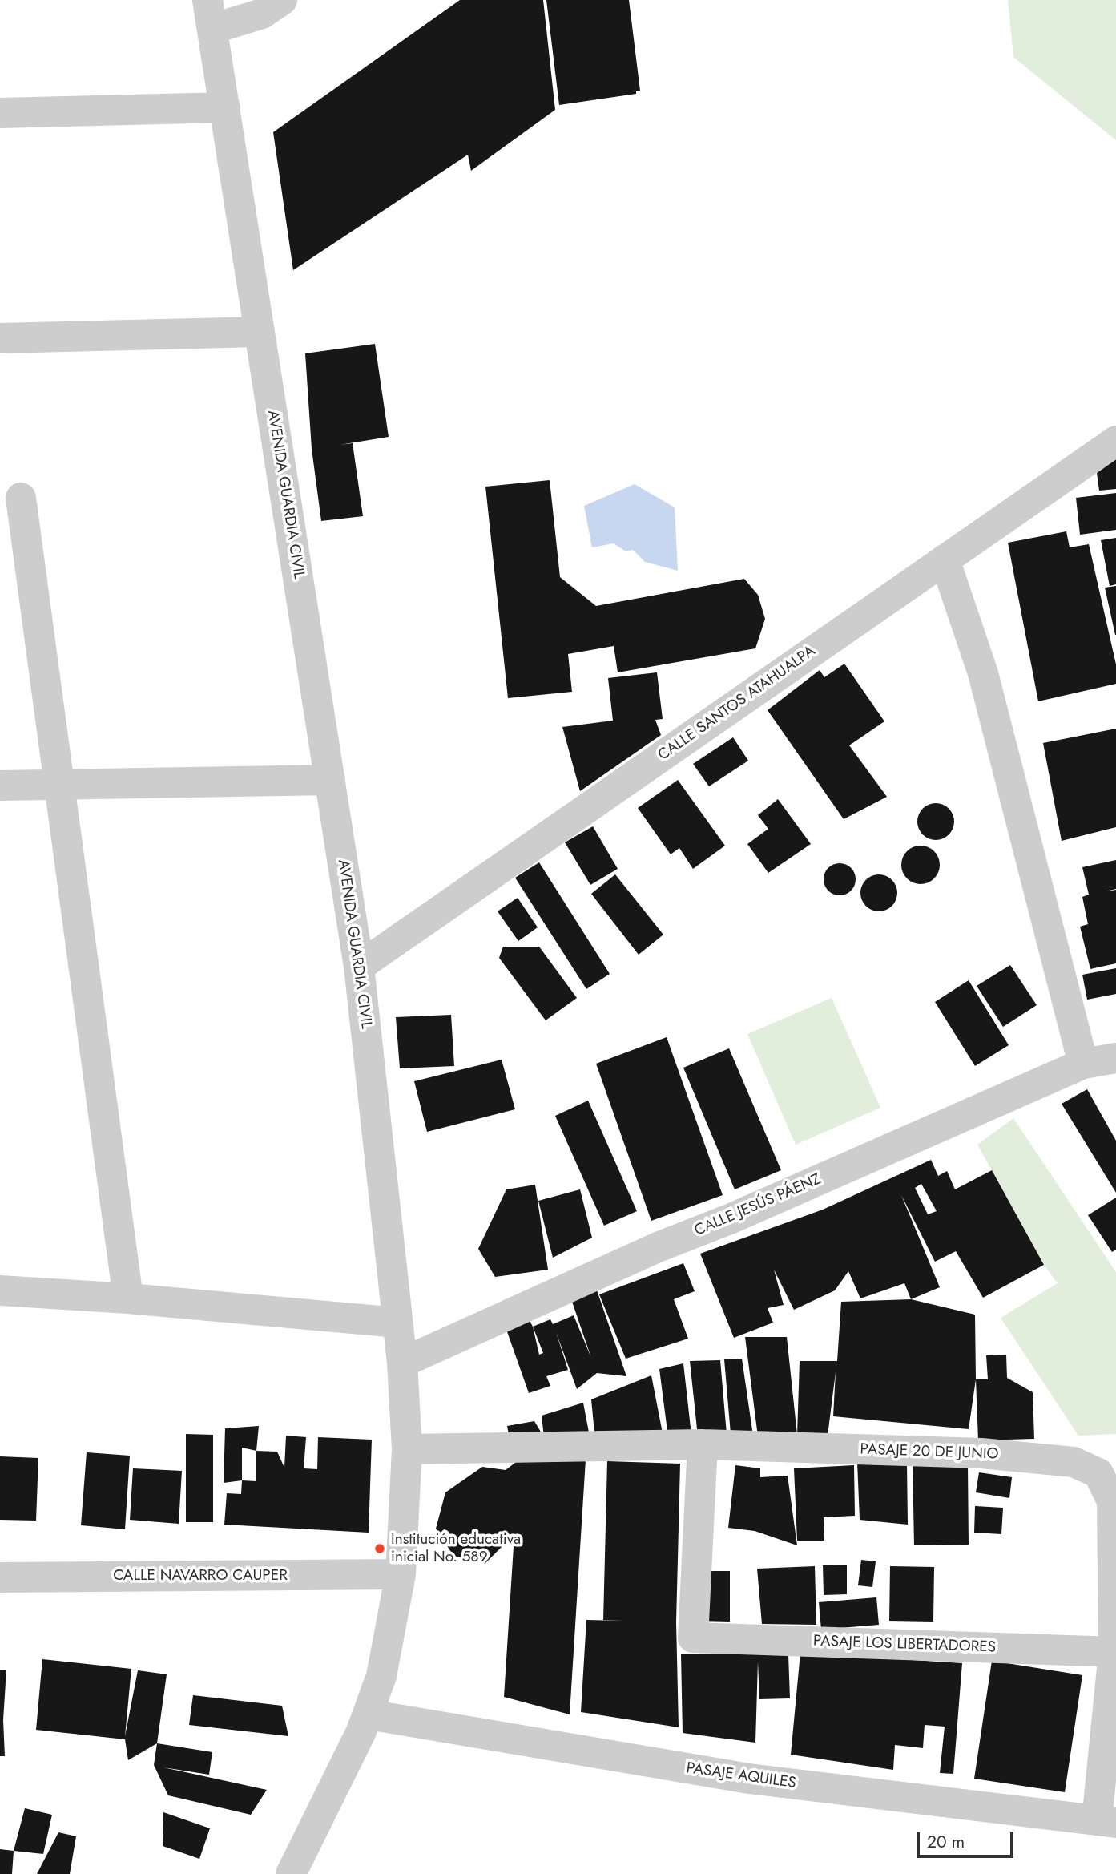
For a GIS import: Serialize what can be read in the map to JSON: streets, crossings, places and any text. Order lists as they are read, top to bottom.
{
  "streets": {
    "street": [
      "AVENIDA GUARDIA CIVIL",
      "CALLE SANTOS ATAHUALPA",
      "CALLE JESÚS PÁENZ",
      "PASAJE 20 DE JUNIO",
      "CALLE NAVARRO CAUPER",
      "PASAJE LOS LIBERTADORES",
      "PASAJE AQUILES"
    ]
  },
  "crossings": [
    ["AVENIDA GUARDIA CIVIL", "CALLE SANTOS ATAHUALPA"],
    ["AVENIDA GUARDIA CIVIL", "CALLE JESÚS PÁENZ"],
    ["AVENIDA GUARDIA CIVIL", "PASAJE 20 DE JUNIO"],
    ["AVENIDA GUARDIA CIVIL", "CALLE NAVARRO CAUPER"],
    ["AVENIDA GUARDIA CIVIL", "PASAJE AQUILES"],
    ["PASAJE 20 DE JUNIO", "PASAJE LOS LIBERTADORES"],
    ["PASAJE 20 DE JUNIO", "PASAJE AQUILES"]
  ],
  "places": ["Institución educativa inicial No. 589"],
  "scale_bar": "20 m"
}
